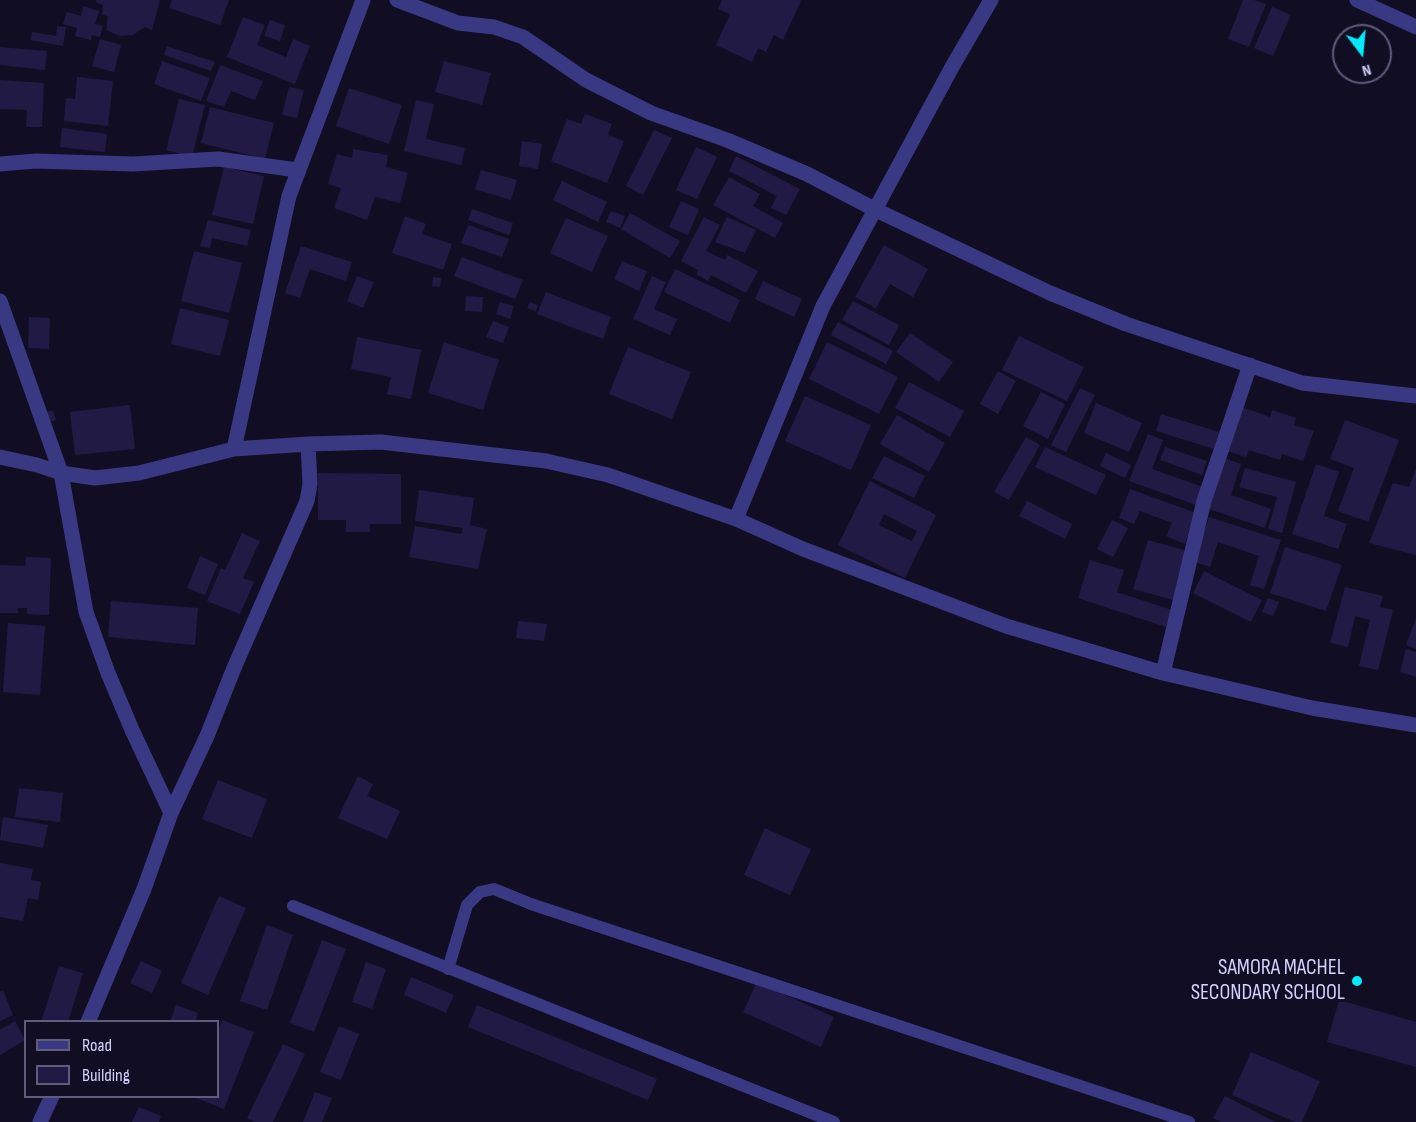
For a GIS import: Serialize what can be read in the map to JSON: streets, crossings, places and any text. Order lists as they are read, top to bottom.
{
  "places": ["SAMORA MACHEL SECONDARY SCHOOL"],
  "legend": ["Road", "Building"],
  "north": "bottom"
}
